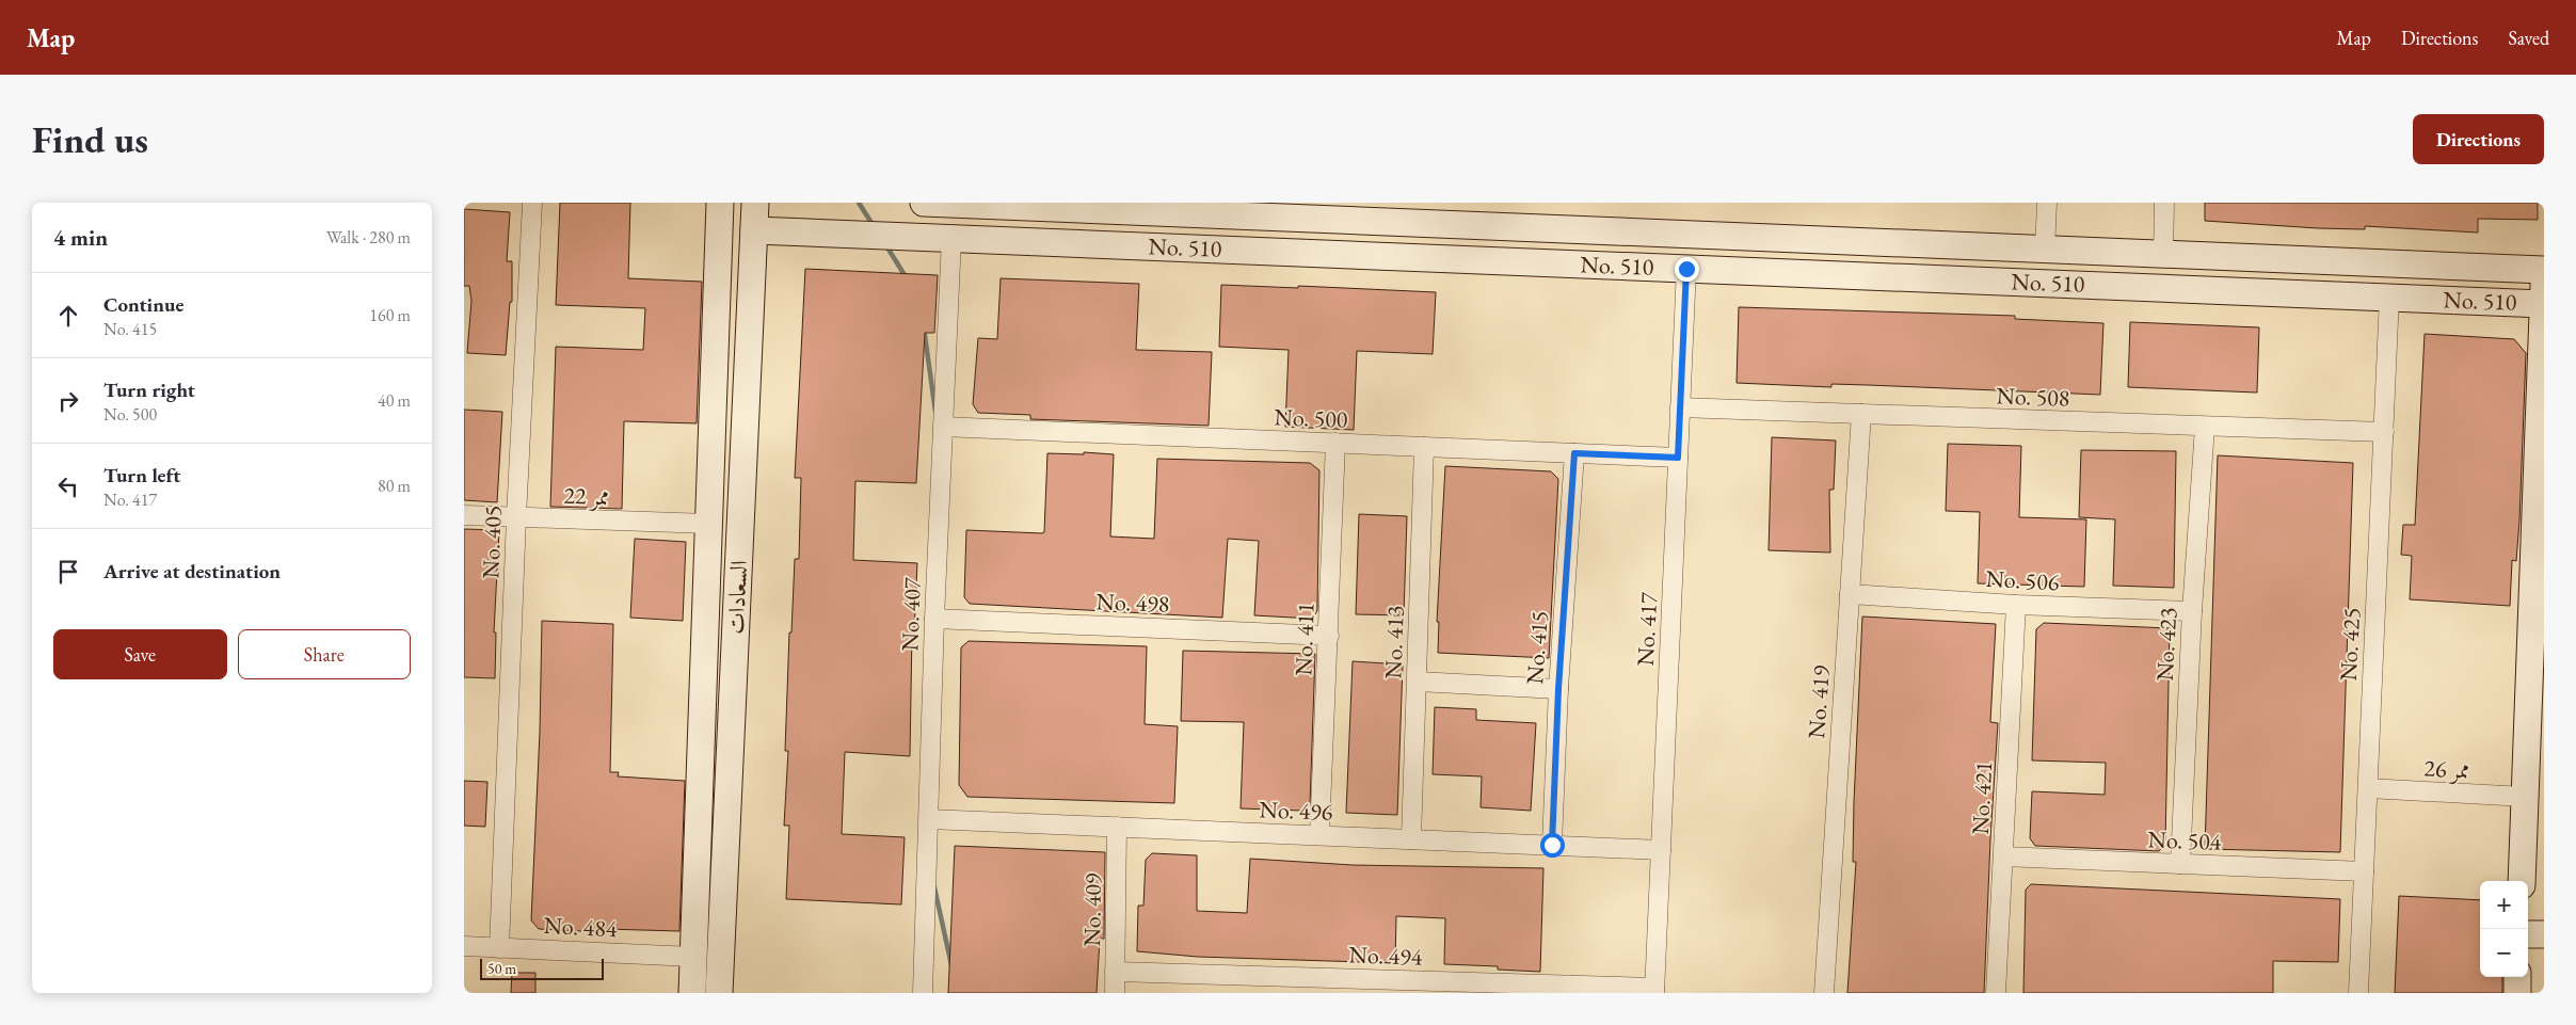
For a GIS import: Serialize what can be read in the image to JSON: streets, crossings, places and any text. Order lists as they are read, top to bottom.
{
  "streets": {
    "street": [
      "No. 510",
      "No. 508",
      "No. 500",
      "ممر 22",
      "No. 405",
      "No. 506",
      "السعادات",
      "No. 498",
      "No. 407",
      "No. 417",
      "No. 411",
      "No. 413",
      "No. 423",
      "No. 425",
      "No. 415",
      "No. 419",
      "ممر 26",
      "No. 421",
      "No. 496",
      "No. 504",
      "No. 409",
      "No. 484",
      "No. 494"
    ]
  },
  "crossings": [
    ["No. 510", "السعادات"],
    ["No. 510", "No. 407"],
    ["No. 510", "No. 417"],
    ["No. 510", "No. 425"],
    ["No. 508", "No. 417"],
    ["No. 508", "No. 423"],
    ["No. 508", "No. 425"],
    ["No. 508", "No. 419"],
    ["No. 500", "No. 407"],
    ["No. 500", "No. 417"],
    ["No. 500", "No. 411"],
    ["No. 500", "No. 413"],
    ["No. 500", "No. 415"],
    ["ممر 22", "No. 405"],
    ["ممر 22", "السعادات"],
    ["No. 405", "No. 484"],
    ["No. 506", "No. 423"],
    ["No. 506", "No. 419"],
    ["No. 506", "No. 421"],
    ["السعادات", "No. 484"],
    ["No. 498", "No. 407"],
    ["No. 498", "No. 411"],
    ["No. 407", "No. 496"],
    ["No. 417", "No. 496"],
    ["No. 417", "No. 494"],
    ["No. 411", "No. 496"],
    ["No. 413", "No. 496"],
    ["No. 423", "No. 504"],
    ["No. 425", "ممر 26"],
    ["No. 425", "No. 504"],
    ["No. 415", "No. 496"],
    ["No. 421", "No. 504"],
    ["No. 496", "No. 409"],
    ["No. 409", "No. 494"]
  ],
  "scale_bar": "50 m",
  "page": {
    "header": "Map",
    "nav": ["Map", "Directions", "Saved"],
    "buttons": [
      "Directions",
      ["Save", "Share"]
    ],
    "title": "Find us",
    "heading": ["4 min", "Walk · 280 m"],
    "list": [
      ["Continue", "No. 415", "160 m"],
      ["Turn right", "No. 500", "40 m"],
      ["Turn left", "No. 417", "80 m"],
      "Arrive at destination"
    ],
    "map_buttons": ["+", "−"],
    "scale": "50 m"
  }
}
